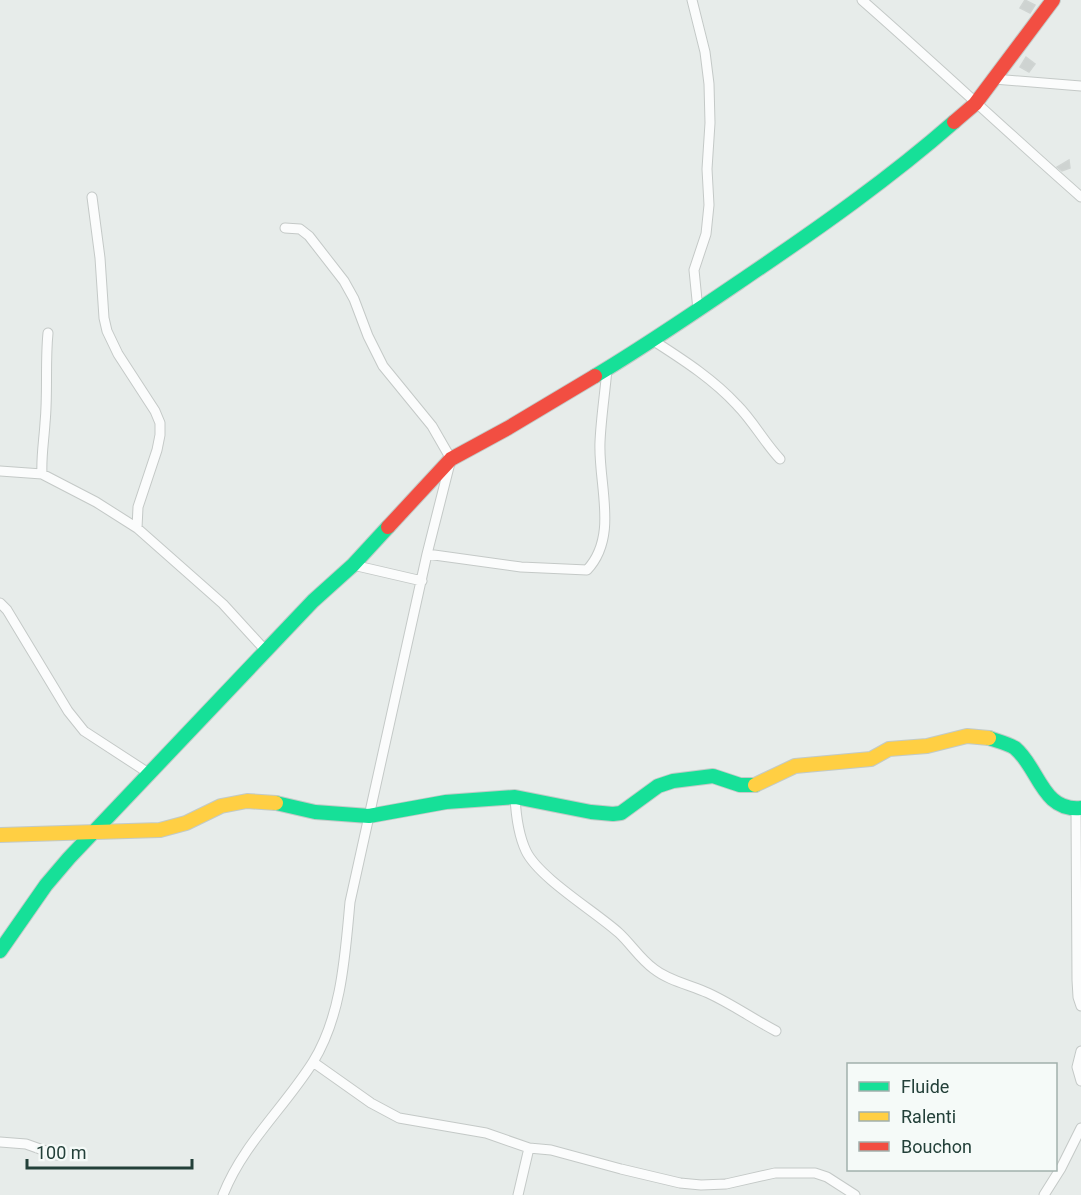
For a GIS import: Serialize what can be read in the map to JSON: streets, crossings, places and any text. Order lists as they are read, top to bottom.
{
  "legend": ["Fluide", "Ralenti", "Bouchon"],
  "scale_bar": "100 m"
}
